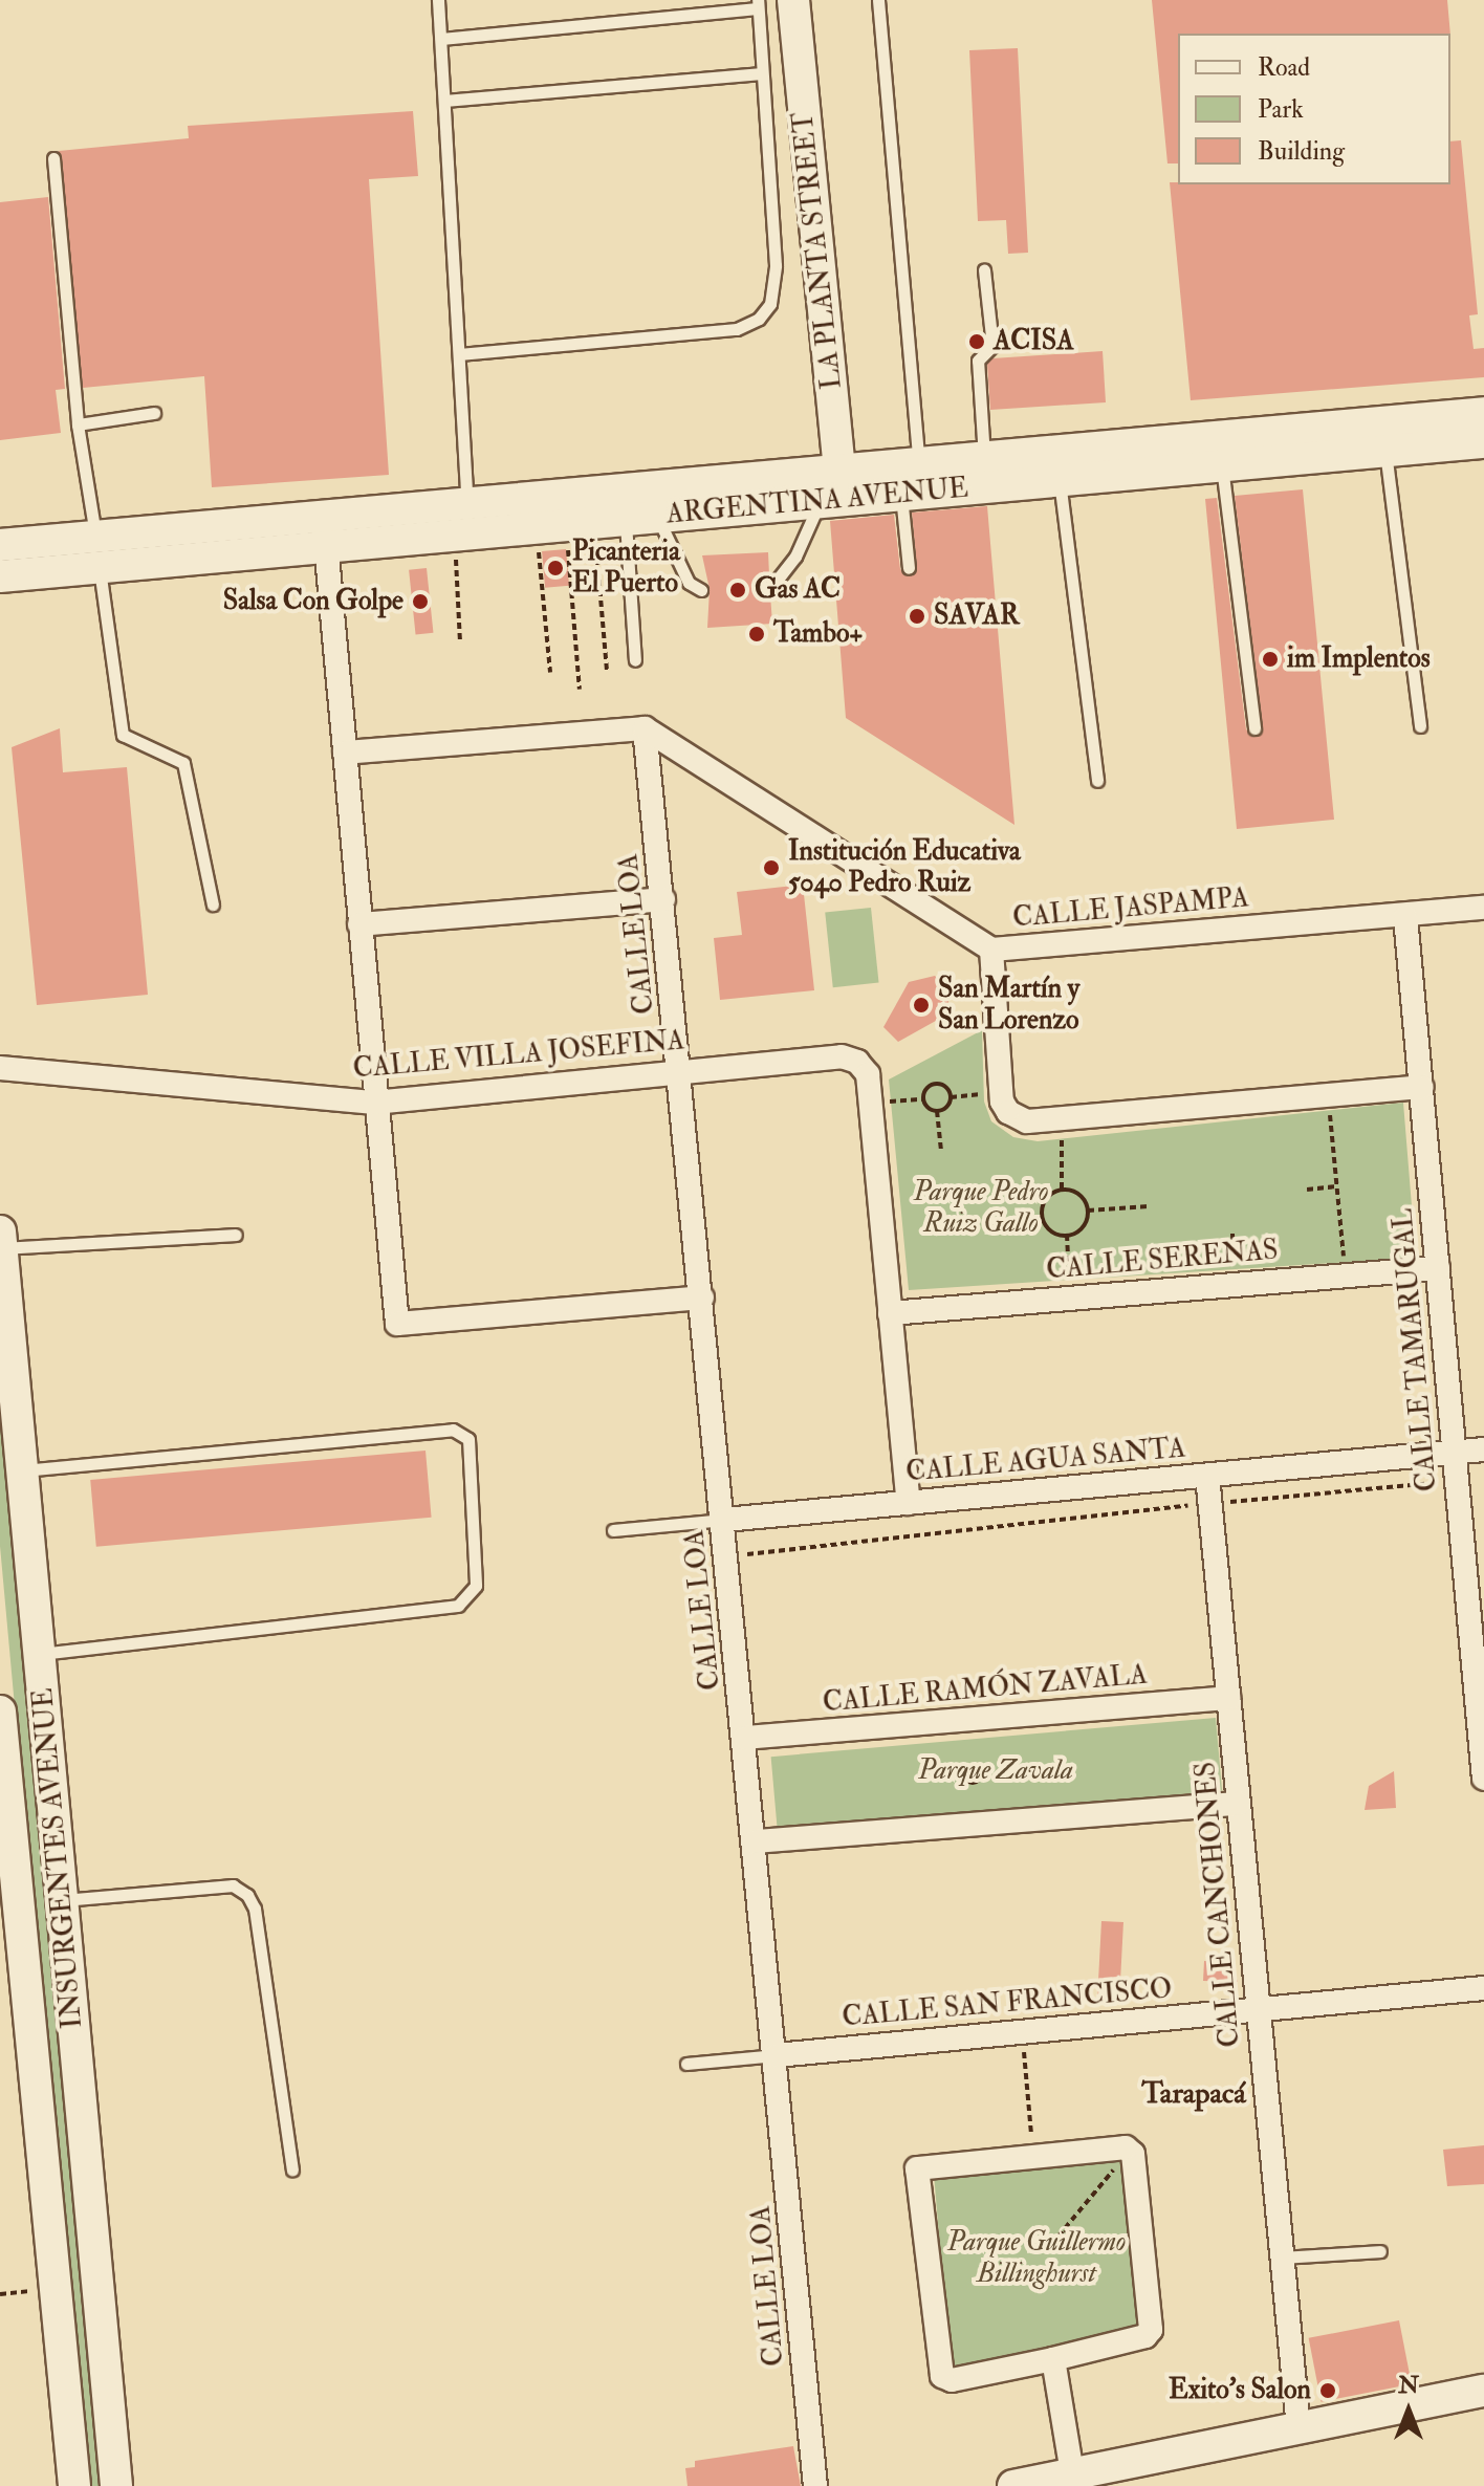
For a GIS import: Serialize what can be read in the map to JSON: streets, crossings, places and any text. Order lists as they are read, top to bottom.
{
  "streets": {
    "main road": ["LA PLANTA STREET", "ARGENTINA AVENUE", "INSURGENTES AVENUE"],
    "street": [
      "CALLE JASPAMPA",
      "CALLE LOA",
      "CALLE VILLA JOSEFINA",
      "CALLE SERENAS",
      "CALLE TAMARUGAL",
      "CALLE AGUA SANTA",
      "CALLE RAMÓN ZAVALA",
      "CALLE CANCHONES",
      "CALLE SAN FRANCISCO"
    ]
  },
  "crossings": [
    ["LA PLANTA STREET", "ARGENTINA AVENUE"],
    ["CALLE JASPAMPA", "CALLE LOA"],
    ["CALLE JASPAMPA", "CALLE TAMARUGAL"],
    ["CALLE LOA", "CALLE VILLA JOSEFINA"],
    ["CALLE LOA", "CALLE AGUA SANTA"],
    ["CALLE LOA", "CALLE RAMÓN ZAVALA"],
    ["CALLE LOA", "CALLE SAN FRANCISCO"],
    ["CALLE SERENAS", "CALLE TAMARUGAL"],
    ["CALLE TAMARUGAL", "CALLE AGUA SANTA"],
    ["CALLE AGUA SANTA", "CALLE CANCHONES"],
    ["CALLE RAMÓN ZAVALA", "CALLE CANCHONES"],
    ["CALLE CANCHONES", "CALLE SAN FRANCISCO"]
  ],
  "districts": ["Tarapacá"],
  "parks": ["Parque Pedro Ruiz Gallo", "Parque Zavala", "Parque Guillermo Billinghurst"],
  "places": [
    "ACISA",
    "Picanteria El Puerto",
    "Gas AC",
    "Salsa Con Golpe",
    "SAVAR",
    "Tambo+",
    "im Implentos",
    "Institución Educativa 5040 Pedro Ruiz",
    "San Martín y San Lorenzo",
    "Exito's Salon"
  ],
  "legend": ["Road", "Park", "Building"],
  "north": "top"
}
